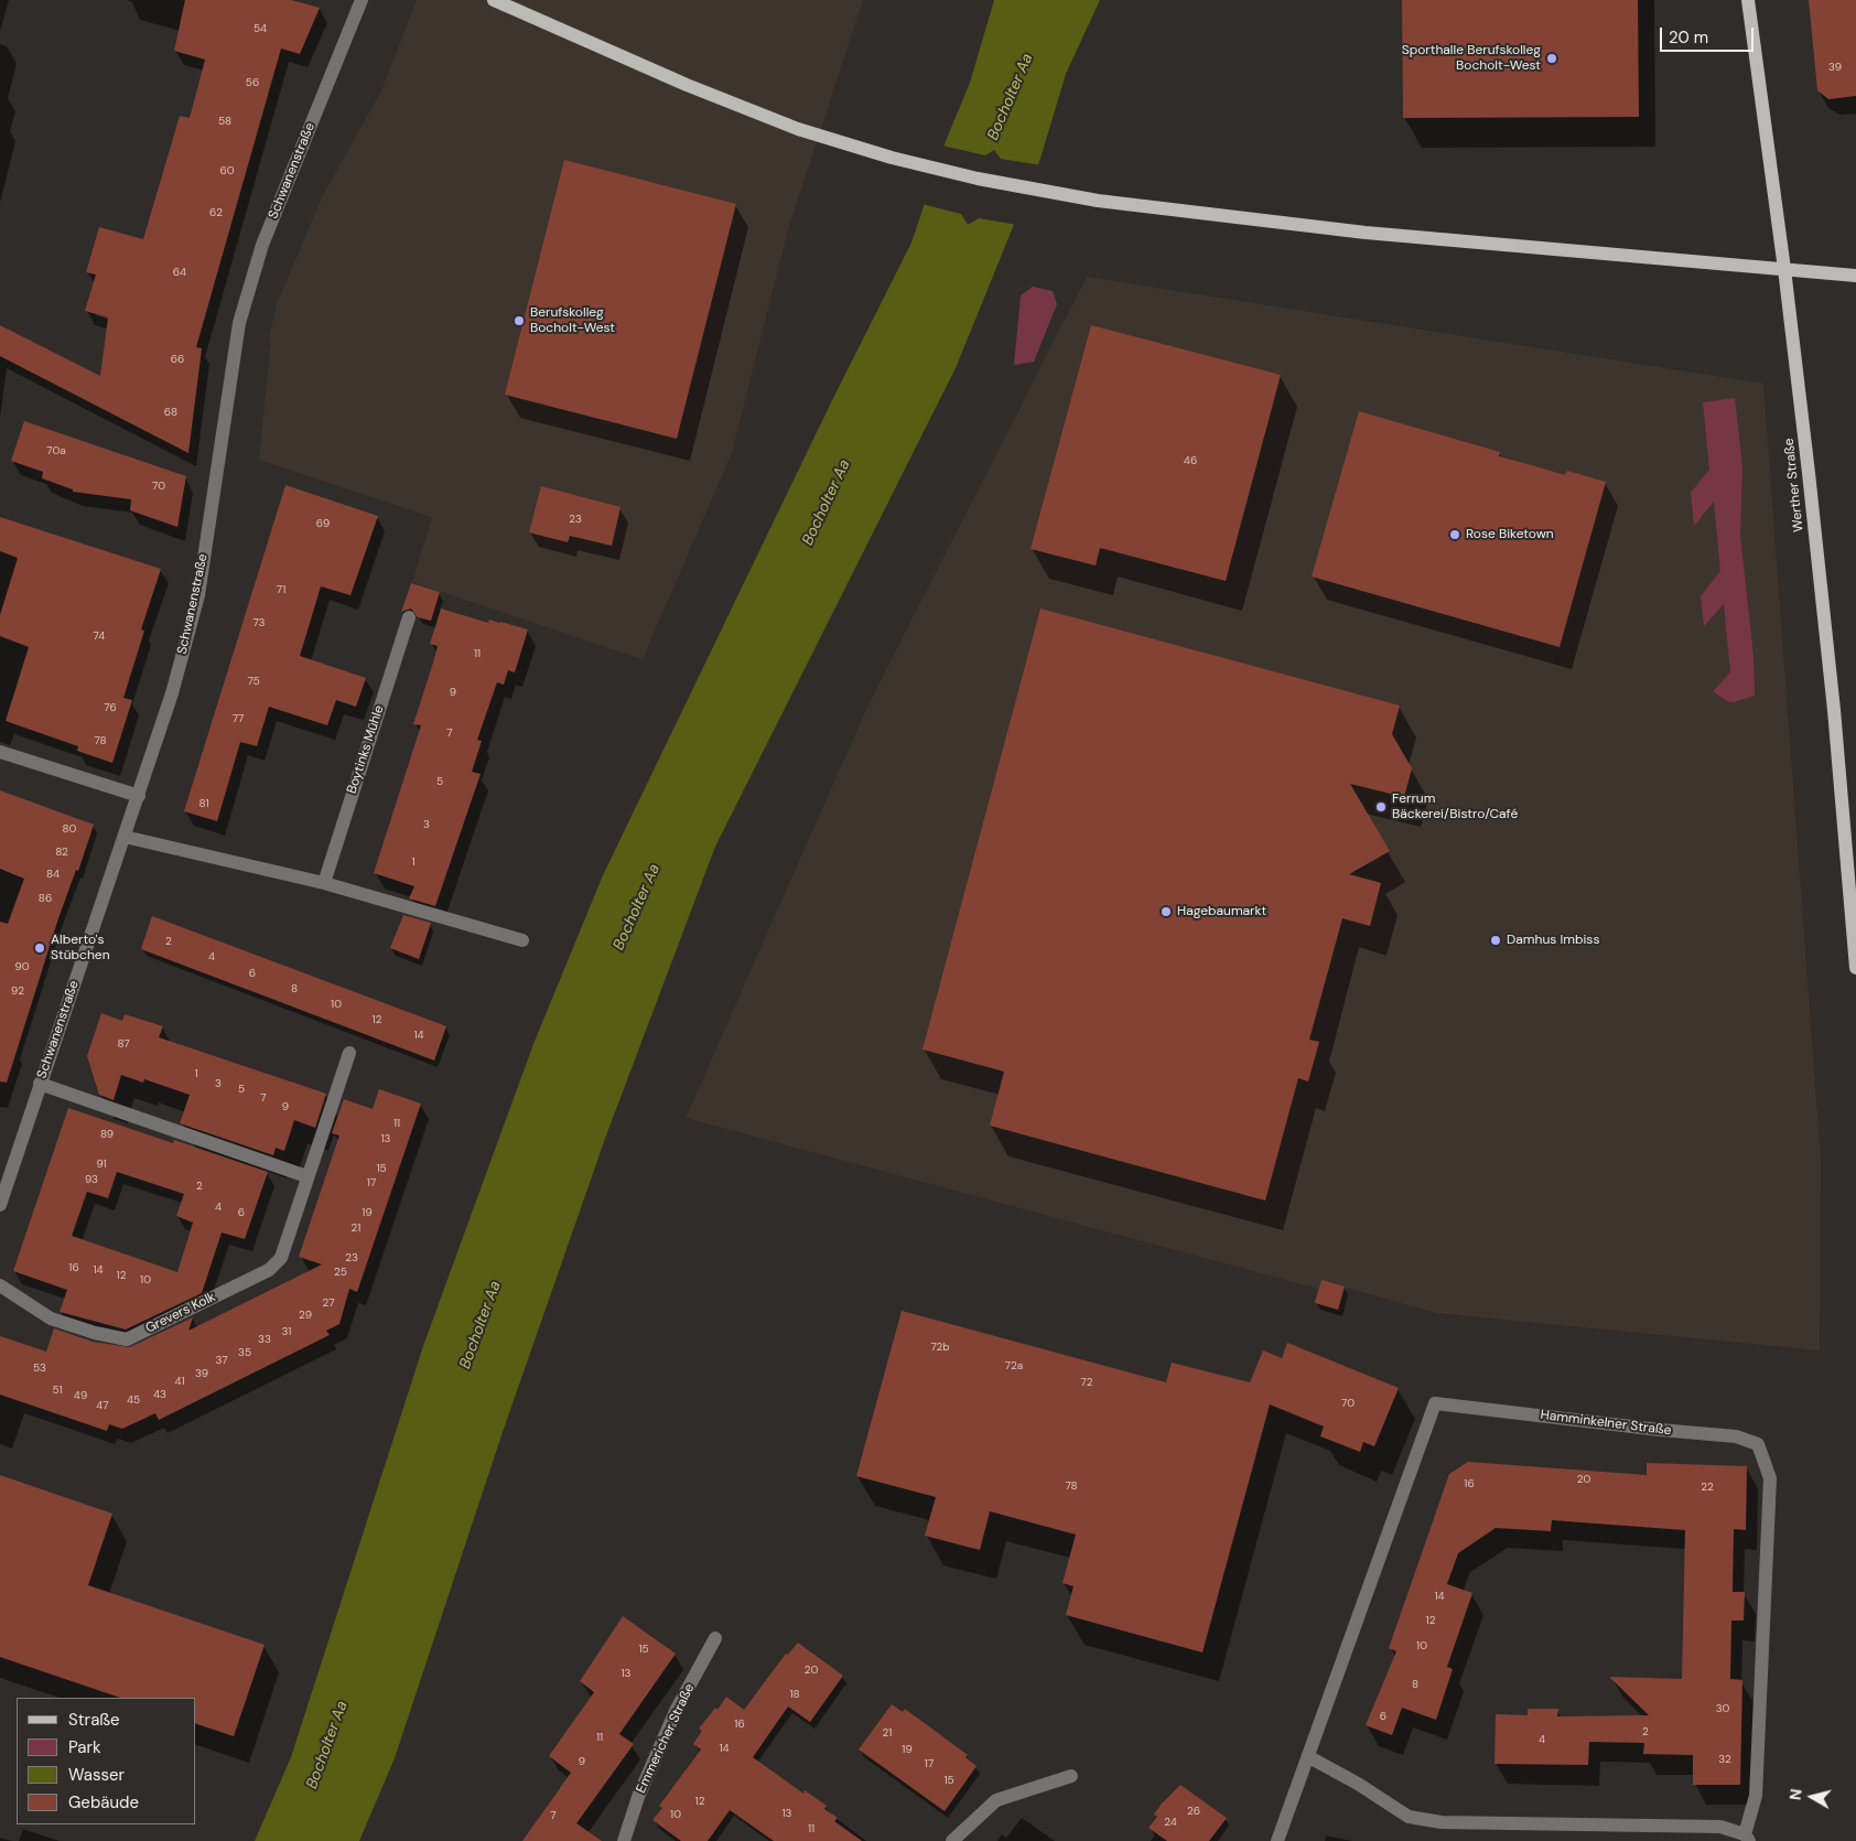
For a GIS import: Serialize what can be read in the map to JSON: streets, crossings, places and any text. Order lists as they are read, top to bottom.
{
  "streets": {
    "main road": ["Werther Straße"],
    "street": [
      "Schwanenstraße",
      "Boytinks Mühle",
      "Grevers Kolk",
      "Hamminkelner Straße",
      "Emmericher Straße"
    ]
  },
  "water": ["Bocholter Aa"],
  "places": [
    "Sporthalle Berufskolleg Bocholt-West",
    "Berufskolleg Bocholt-West",
    "Rose Biketown",
    "Ferrum Bäckerei/Bistro/Café",
    "Hagebaumarkt",
    "Damhus Imbiss",
    "Alberto's Stübchen"
  ],
  "house_numbers": [
    "54",
    "39",
    "56",
    "58",
    "60",
    "62",
    "64",
    "66",
    "68",
    "70a",
    "46",
    "70",
    "23",
    "69",
    "71",
    "73",
    "74",
    "11",
    "75",
    "9",
    "76",
    "77",
    "7",
    "78",
    "5",
    "81",
    "3",
    "80",
    "82",
    "1",
    "84",
    "86",
    "2",
    "4",
    "90",
    "6",
    "8",
    "92",
    "10",
    "12",
    "14",
    "87",
    "1",
    "3",
    "5",
    "7",
    "9",
    "11",
    "89",
    "13",
    "91",
    "15",
    "93",
    "17",
    "2",
    "4",
    "6",
    "19",
    "21",
    "23",
    "16",
    "14",
    "25",
    "12",
    "10",
    "27",
    "29",
    "31",
    "33",
    "72b",
    "35",
    "37",
    "72a",
    "53",
    "39",
    "41",
    "72",
    "51",
    "43",
    "49",
    "45",
    "70",
    "47",
    "20",
    "16",
    "78",
    "22",
    "14",
    "12",
    "10",
    "15",
    "20",
    "13",
    "8",
    "18",
    "30",
    "6",
    "16",
    "2",
    "21",
    "11",
    "4",
    "14",
    "19",
    "32",
    "9",
    "17",
    "15",
    "12",
    "26",
    "13",
    "10",
    "7",
    "24",
    "11"
  ],
  "legend": [
    "Straße",
    "Park",
    "Wasser",
    "Gebäude"
  ],
  "scale_bar": "20 m",
  "north": "left"
}
